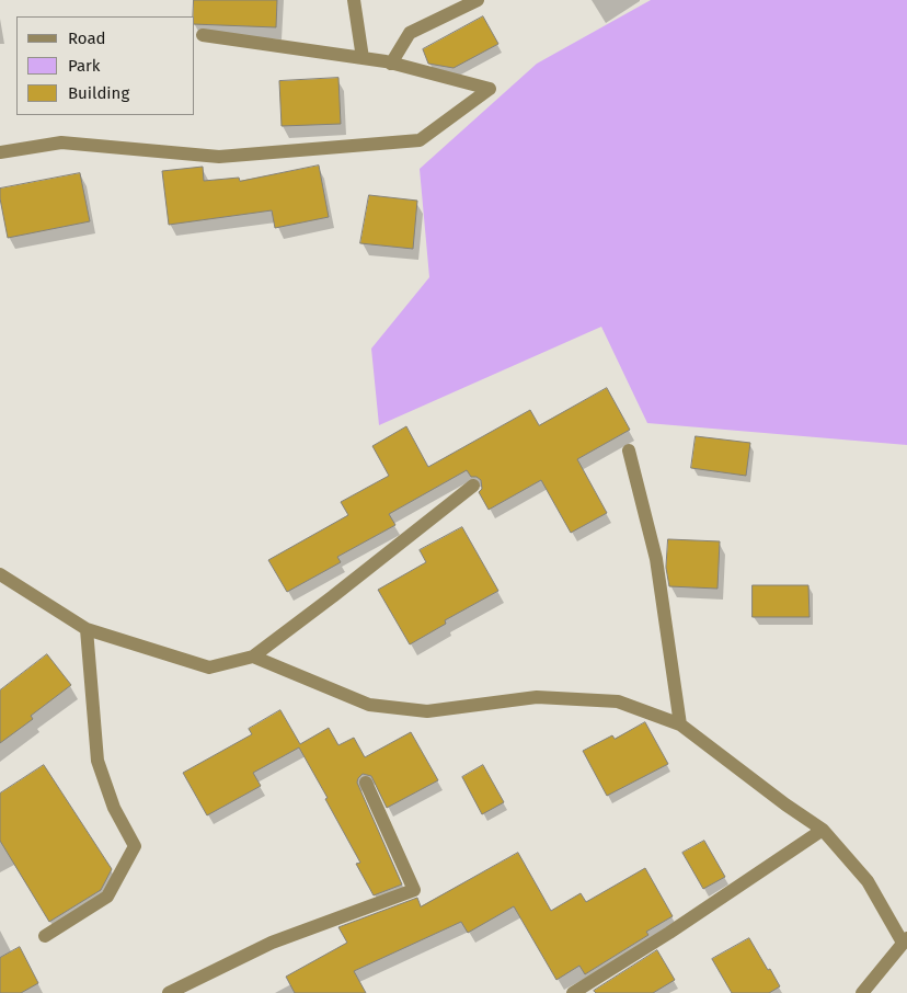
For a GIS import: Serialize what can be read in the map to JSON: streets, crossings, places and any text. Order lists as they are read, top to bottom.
{
  "legend": ["Road", "Park", "Building"]
}
